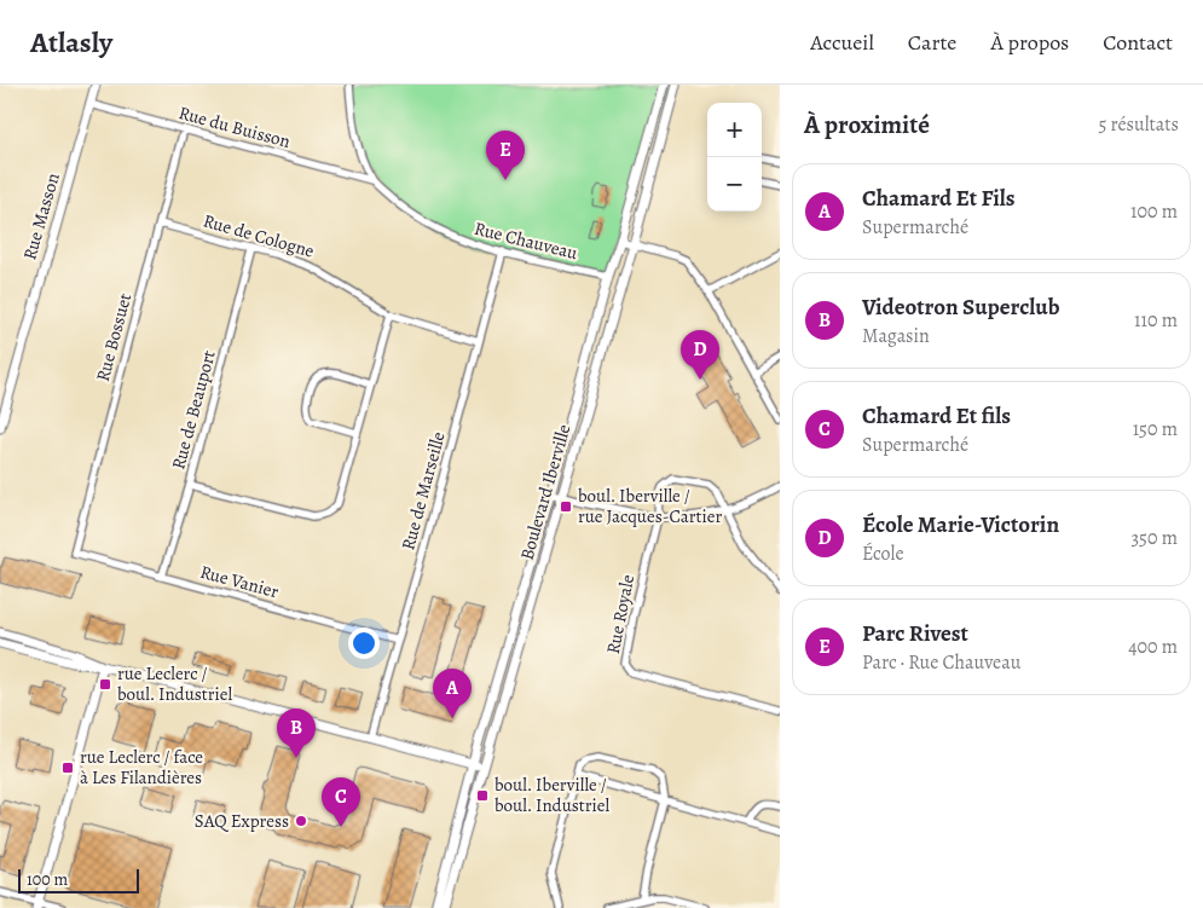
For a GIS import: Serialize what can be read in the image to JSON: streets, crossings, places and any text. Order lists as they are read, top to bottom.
{
  "streets": {
    "street": [
      "Rue du Buisson",
      "Rue Masson",
      "Rue de Cologne",
      "Rue Chauveau",
      "Rue Bossuet",
      "Rue de Beauport",
      "Rue de Marseille",
      "Boulevard Iberville",
      "Rue Vanier",
      "Rue Royale"
    ]
  },
  "crossings": [
    ["Rue du Buisson", "Rue Masson"],
    ["Rue du Buisson", "Rue Chauveau"],
    ["Rue du Buisson", "Rue Bossuet"],
    ["Rue de Cologne", "Rue Bossuet"],
    ["Rue de Cologne", "Rue de Beauport"],
    ["Rue de Cologne", "Rue de Marseille"],
    ["Rue Chauveau", "Rue de Marseille"],
    ["Rue Chauveau", "Boulevard Iberville"],
    ["Rue Bossuet", "Rue Vanier"],
    ["Rue de Beauport", "Rue Vanier"],
    ["Rue de Marseille", "Rue Vanier"]
  ],
  "places": {
    "transit": [
      "boul. Iberville / rue Jacques-Cartier",
      "rue Leclerc / boul. Industriel",
      "rue Leclerc / face à Les Filandières",
      "boul. Iberville / boul. Industriel"
    ],
    "other": ["SAQ Express"]
  },
  "scale_bar": "100 m",
  "page": {
    "header": "Atlasly",
    "nav": [
      "Accueil",
      "Carte",
      "À propos",
      "Contact"
    ],
    "heading": ["À proximité", "5 résultats"],
    "map_buttons": ["+", "−"],
    "pins": [
      "E",
      "D",
      "A",
      "B",
      "C"
    ],
    "list": [
      {
        "mark": "A",
        "name": "Chamard Et Fils",
        "note": "Supermarché",
        "value": "100 m"
      },
      {
        "mark": "B",
        "name": "Videotron Superclub",
        "note": "Magasin",
        "value": "110 m"
      },
      {
        "mark": "C",
        "name": "Chamard Et fils",
        "note": "Supermarché",
        "value": "150 m"
      },
      {
        "mark": "D",
        "name": "École Marie-Victorin",
        "note": "École",
        "value": "350 m"
      },
      {
        "mark": "E",
        "name": "Parc Rivest",
        "note": "Parc · Rue Chauveau",
        "value": "400 m"
      }
    ],
    "scale": "100 m"
  }
}
